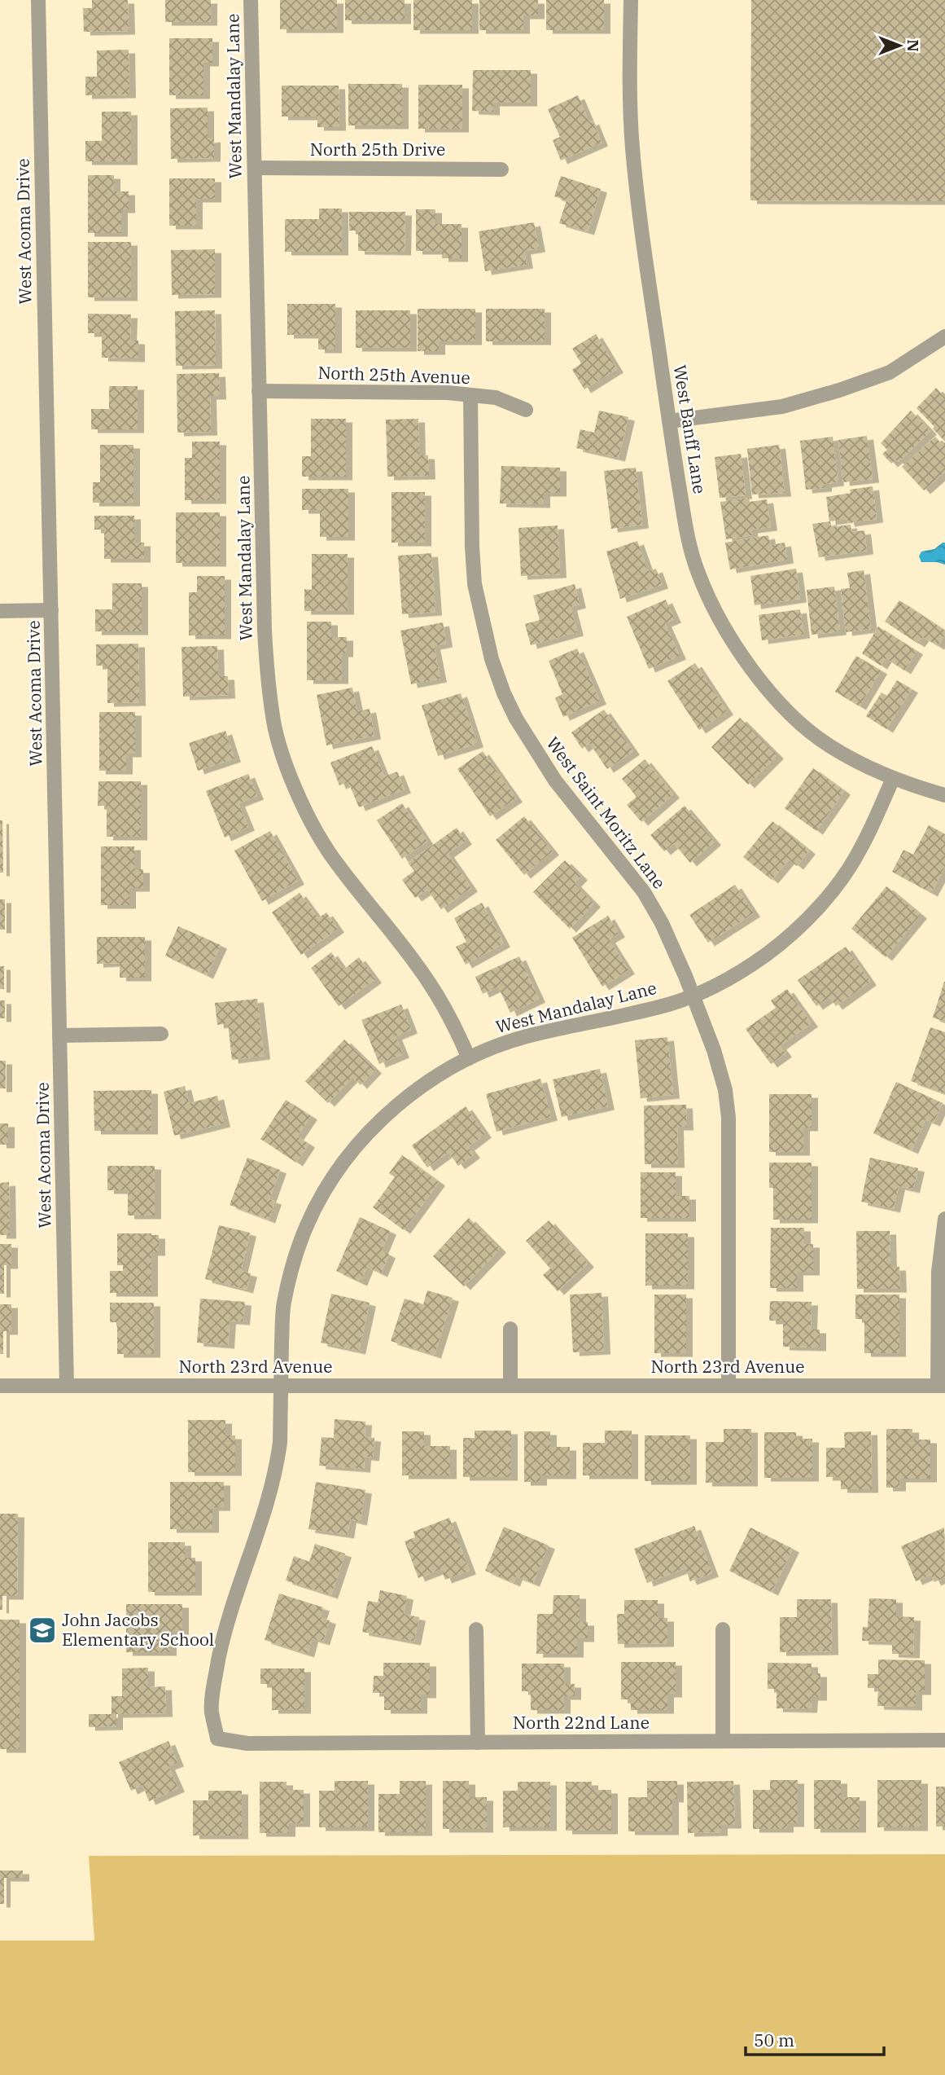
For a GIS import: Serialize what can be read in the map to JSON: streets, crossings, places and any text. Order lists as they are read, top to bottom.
{
  "streets": {
    "street": [
      "West Mandalay Lane",
      "North 25th Drive",
      "West Acoma Drive",
      "North 25th Avenue",
      "West Banff Lane",
      "West Saint Moritz Lane",
      "North 23rd Avenue",
      "North 22nd Lane"
    ]
  },
  "crossings": [
    ["West Mandalay Lane", "North 25th Drive"],
    ["West Mandalay Lane", "North 25th Avenue"],
    ["West Mandalay Lane", "West Banff Lane"],
    ["West Mandalay Lane", "West Saint Moritz Lane"],
    ["West Mandalay Lane", "North 23rd Avenue"],
    ["West Mandalay Lane", "North 22nd Lane"],
    ["West Acoma Drive", "North 23rd Avenue"],
    ["North 25th Avenue", "West Saint Moritz Lane"],
    ["West Saint Moritz Lane", "North 23rd Avenue"]
  ],
  "places": {
    "school or university": ["John Jacobs Elementary School"]
  },
  "scale_bar": "50 m",
  "north": "right"
}
